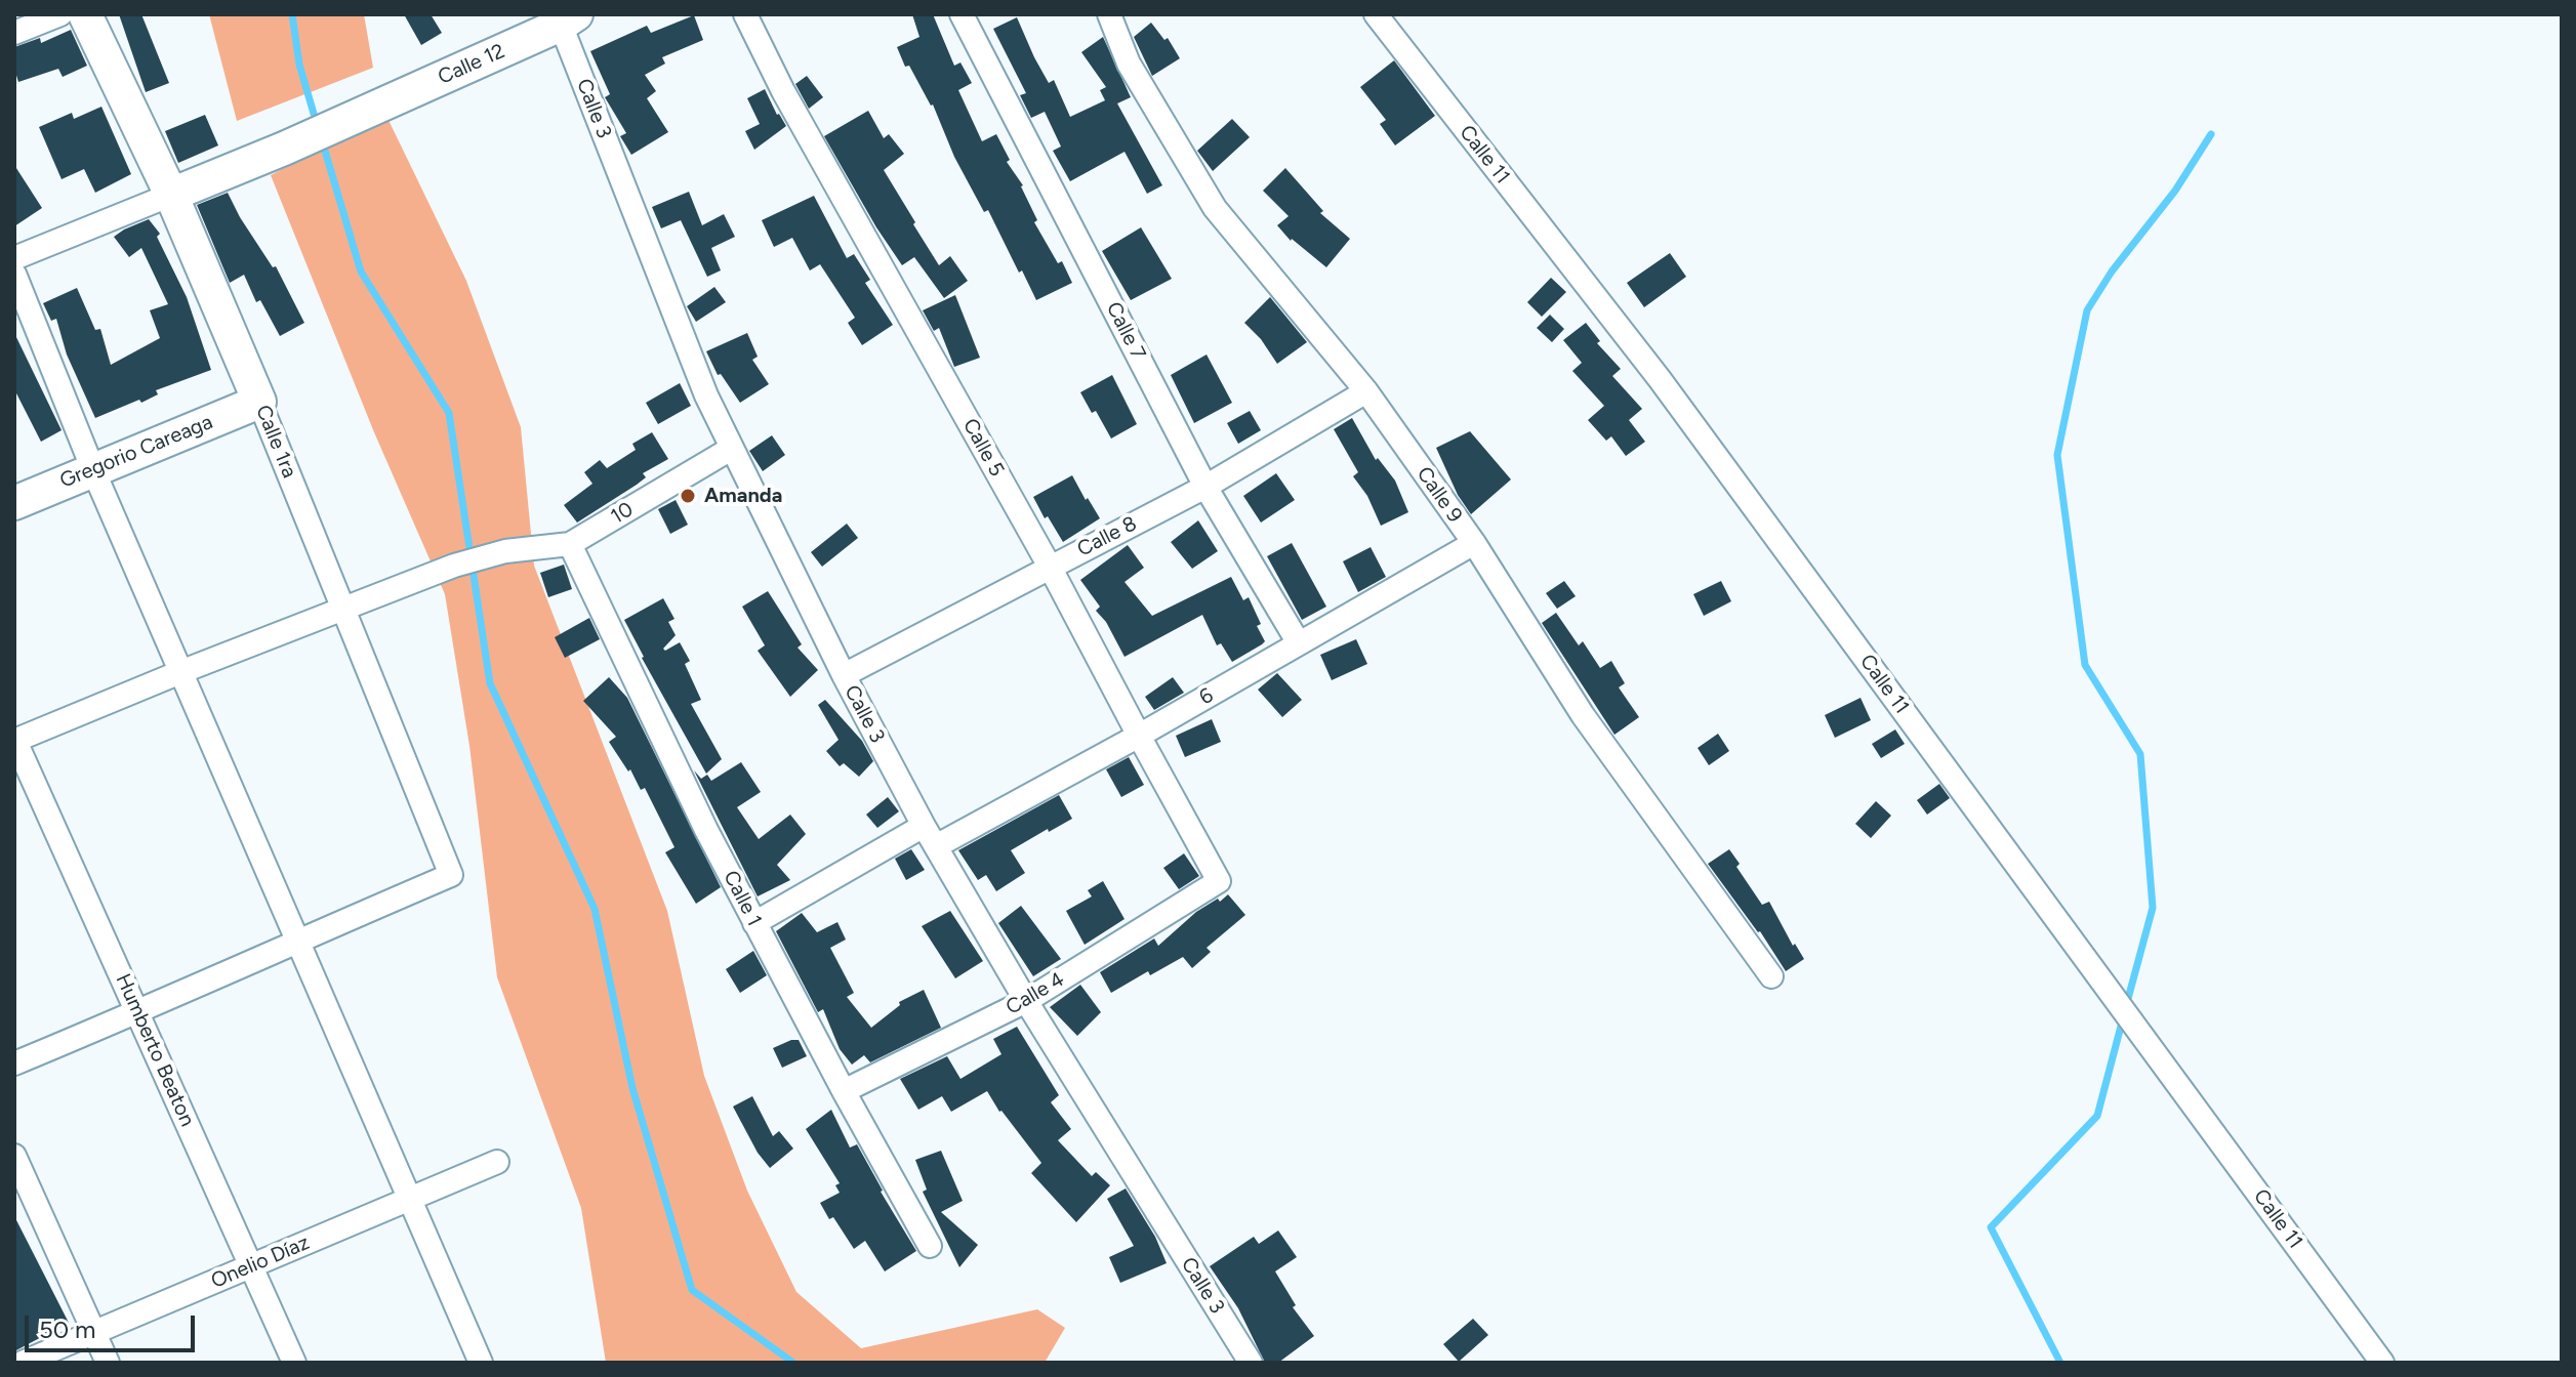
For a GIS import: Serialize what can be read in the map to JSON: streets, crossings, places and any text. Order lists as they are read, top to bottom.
{
  "streets": {
    "main road": ["Calle 12", "Calle 1ra", "Gregorio Careaga"],
    "street": [
      "Calle 3",
      "Calle 11",
      "Calle 7",
      "Calle 5",
      "Calle 9",
      "10",
      "Calle 8",
      "6",
      "Calle 1",
      "Calle 4",
      "Humberto Beaton",
      "Onelio Díaz"
    ]
  },
  "crossings": [
    ["Calle 12", "Calle 3"],
    ["Calle 12", "Calle 1ra"],
    ["Calle 3", "10"],
    ["Calle 3", "Calle 8"],
    ["Calle 3", "6"],
    ["Calle 3", "Calle 4"],
    ["Calle 7", "Calle 8"],
    ["Calle 7", "6"],
    ["Calle 1ra", "Gregorio Careaga"],
    ["Calle 1ra", "10"],
    ["Calle 5", "Calle 8"],
    ["Calle 5", "6"],
    ["Calle 5", "Calle 4"],
    ["Calle 9", "Calle 8"],
    ["Calle 9", "6"],
    ["10", "Calle 1"],
    ["10", "Humberto Beaton"],
    ["Calle 1", "Calle 4"],
    ["Humberto Beaton", "Onelio Díaz"]
  ],
  "places": ["Amanda"],
  "scale_bar": "50 m"
}
